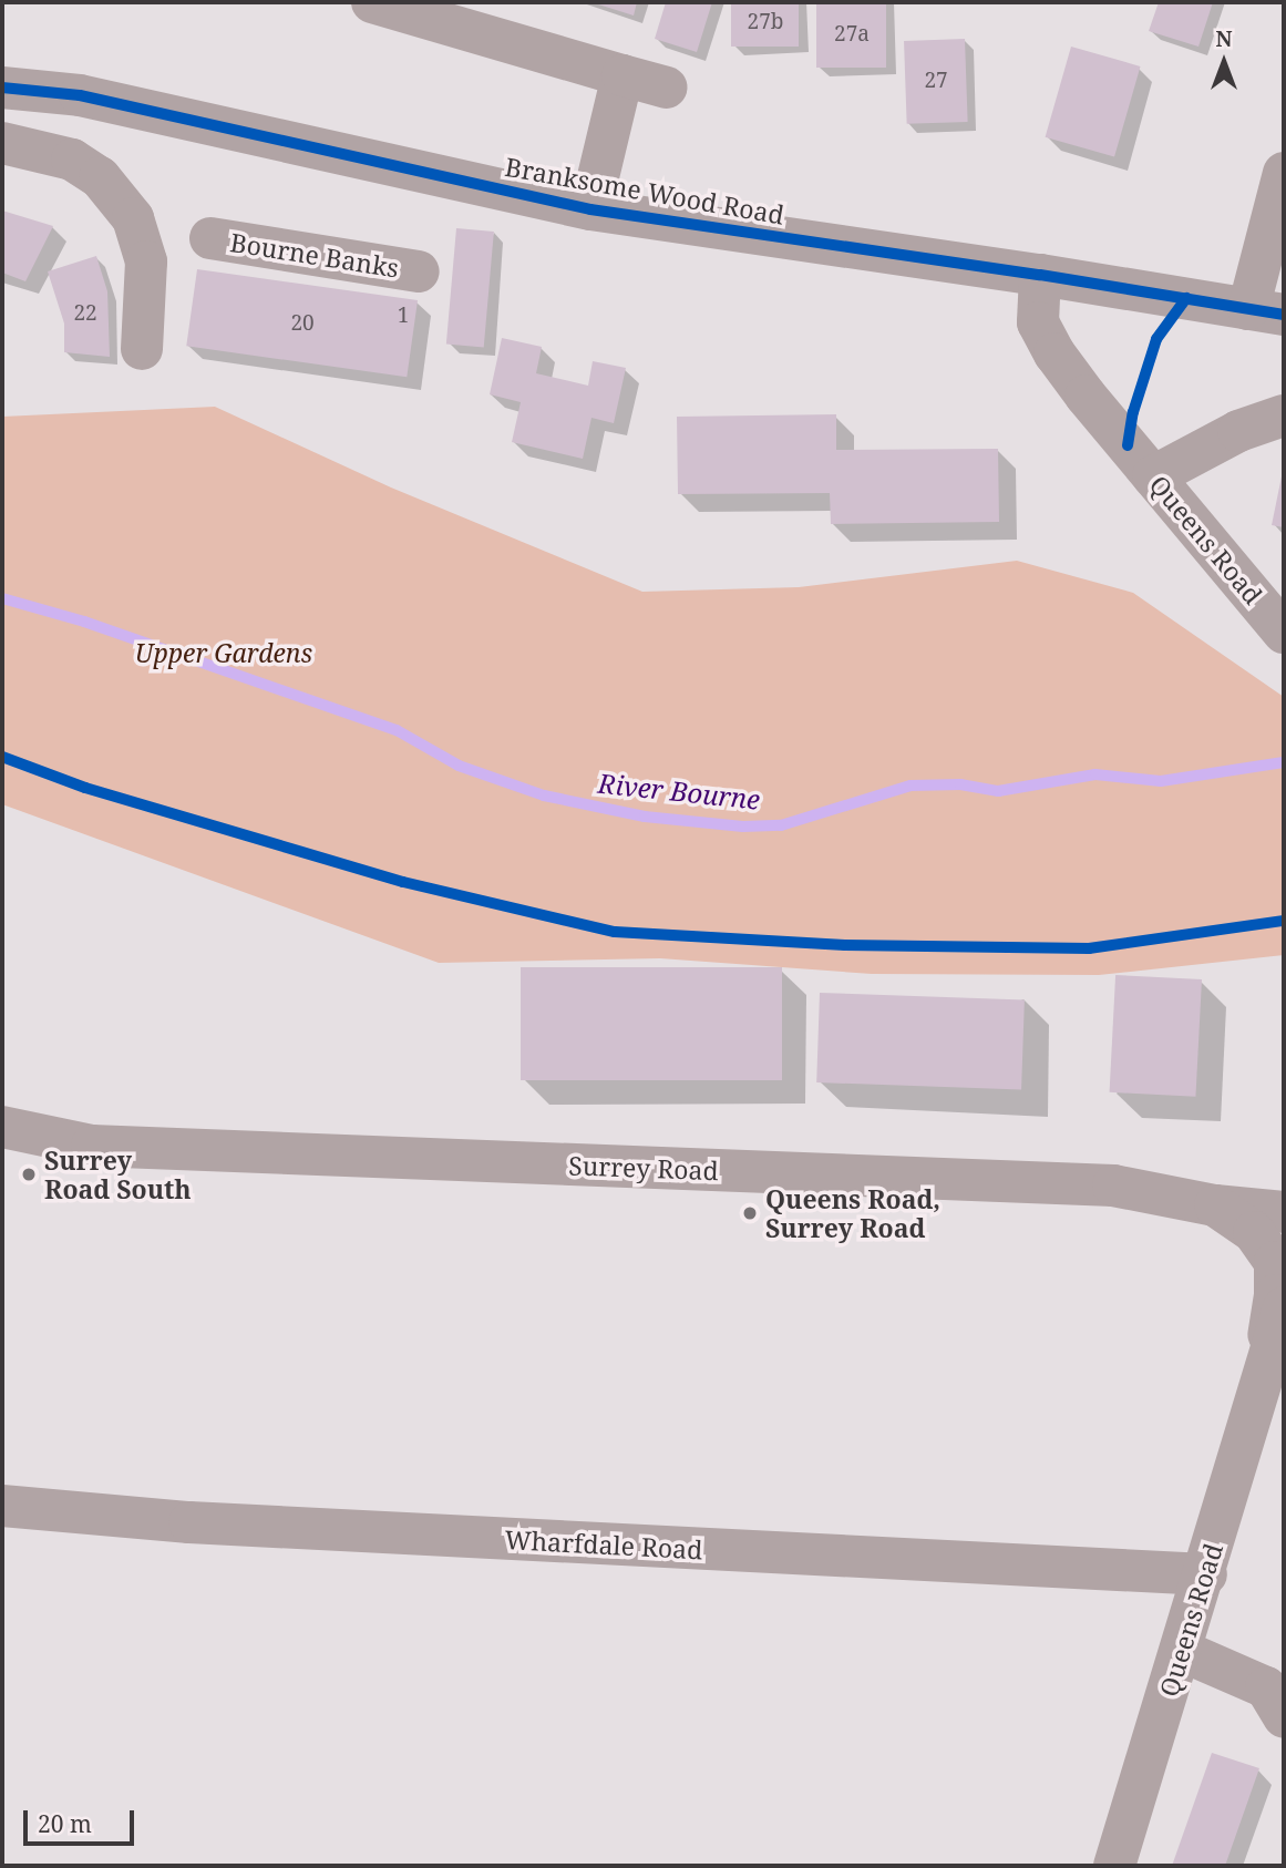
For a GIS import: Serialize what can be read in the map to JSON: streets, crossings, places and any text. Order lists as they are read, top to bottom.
{
  "streets": {
    "street": [
      "Branksome Wood Road",
      "Bourne Banks",
      "Queens Road",
      "Surrey Road",
      "Wharfdale Road"
    ]
  },
  "crossings": [
    ["Branksome Wood Road", "Queens Road"],
    ["Queens Road", "Surrey Road"],
    ["Queens Road", "Wharfdale Road"]
  ],
  "water": ["River Bourne"],
  "parks": ["Upper Gardens"],
  "places": ["Surrey Road South", "Queens Road, Surrey Road"],
  "house_numbers": [
    "27b",
    "27a",
    "27",
    "22",
    "1",
    "20"
  ],
  "scale_bar": "20 m",
  "north": "top"
}
